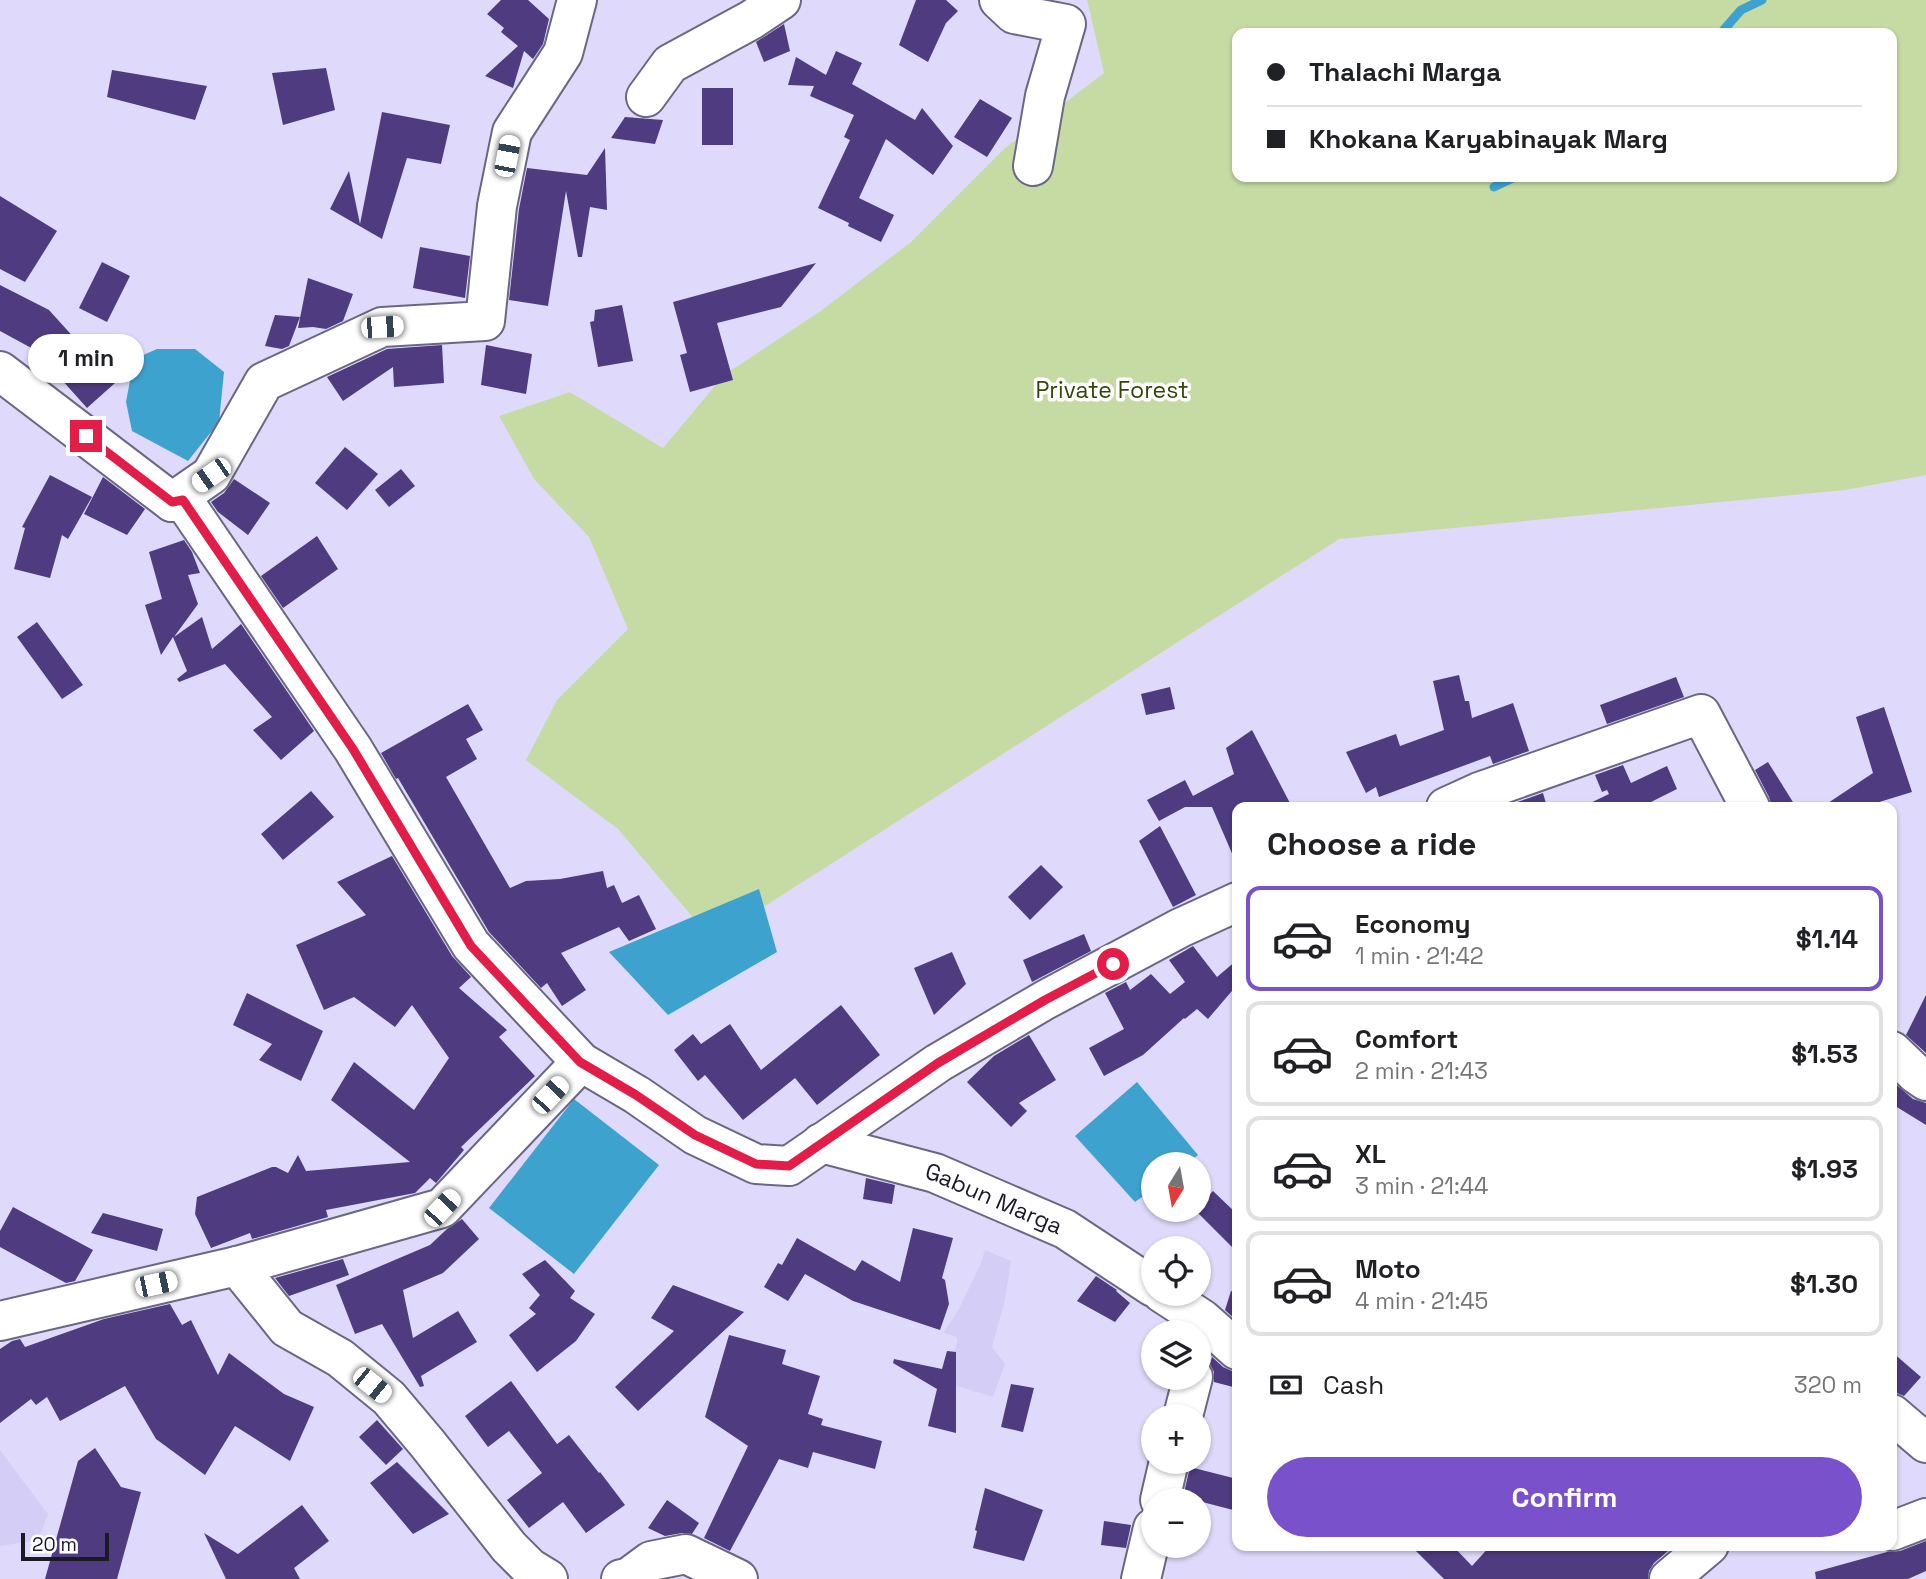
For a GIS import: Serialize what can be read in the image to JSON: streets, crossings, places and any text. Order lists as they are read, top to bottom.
{
  "streets": {
    "street": ["Gabun Marga"]
  },
  "parks": ["Private Forest"],
  "scale_bar": "20 m",
  "north": "bottom",
  "page": {
    "banner": ["Thalachi Marga", "Khokana Karyabinayak Marg"],
    "bubble": "1 min",
    "heading": "Choose a ride",
    "list": [
      {
        "name": "Economy",
        "note": "1 min · 21:42",
        "value": "$1.14"
      },
      {
        "name": "Comfort",
        "note": "2 min · 21:43",
        "value": "$1.53"
      },
      {
        "name": "XL",
        "note": "3 min · 21:44",
        "value": "$1.93"
      },
      {
        "name": "Moto",
        "note": "4 min · 21:45",
        "value": "$1.30"
      }
    ],
    "map_buttons": ["+", "−"],
    "pay": ["Cash", "320 m"],
    "buttons": "Confirm",
    "scale": "20 m"
  }
}
